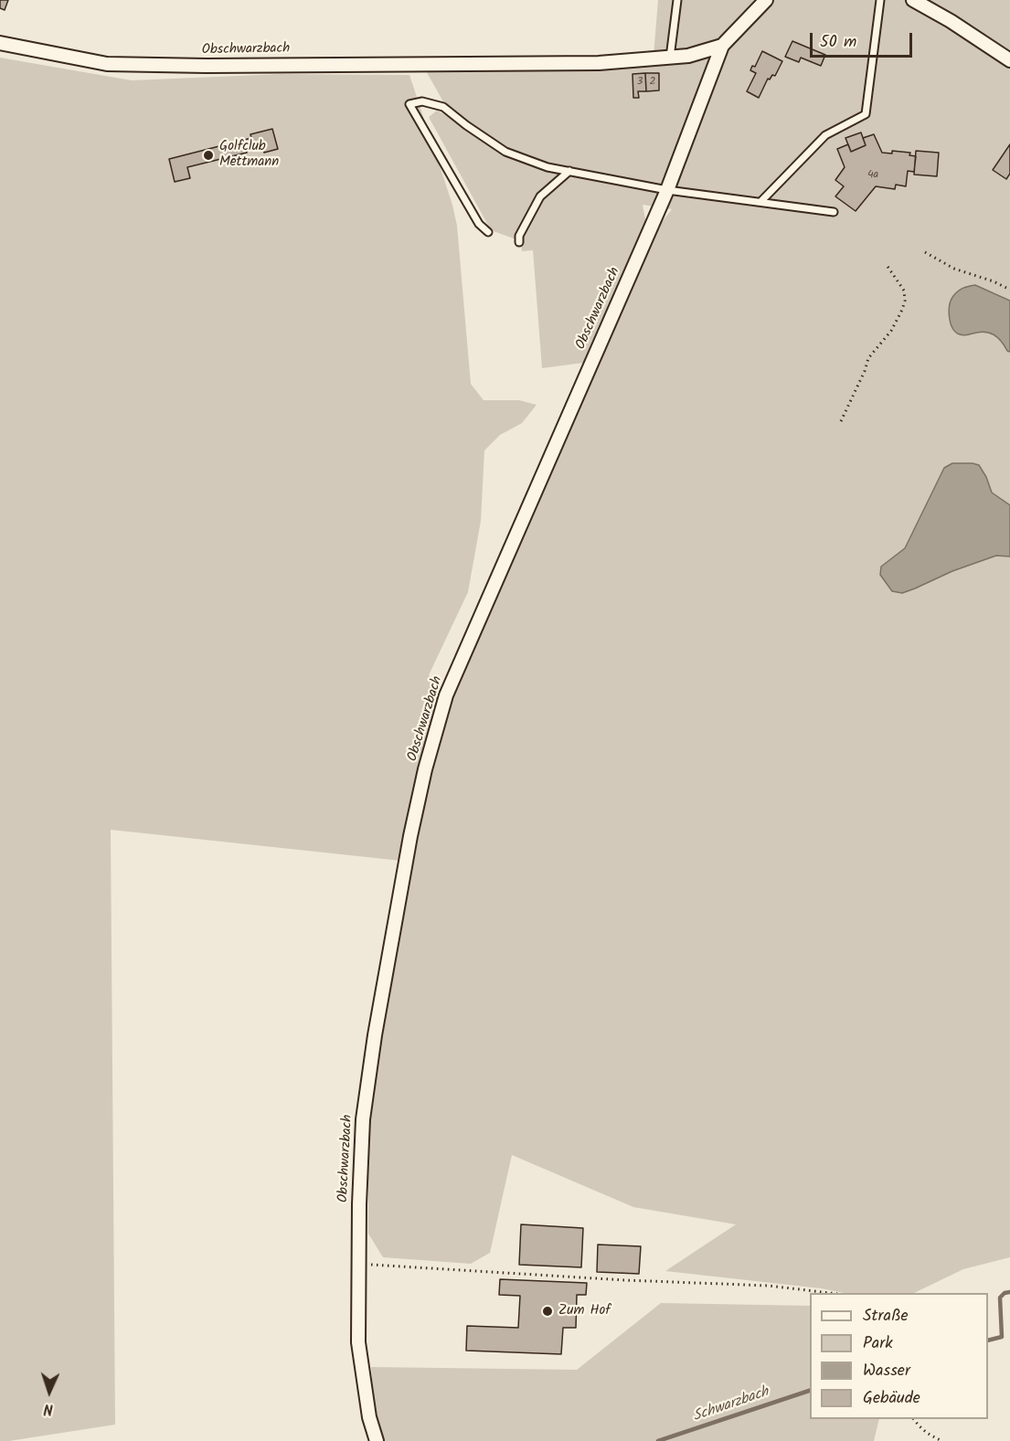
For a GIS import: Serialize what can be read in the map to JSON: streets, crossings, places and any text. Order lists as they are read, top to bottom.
{
  "streets": {
    "street": ["Obschwarzbach"]
  },
  "water": ["Schwarzbach"],
  "places": ["Golfclub Mettmann", "Zum Hof"],
  "house_numbers": ["3", "2", "4a"],
  "legend": [
    "Straße",
    "Park",
    "Wasser",
    "Gebäude"
  ],
  "scale_bar": "50 m",
  "north": "bottom"
}
